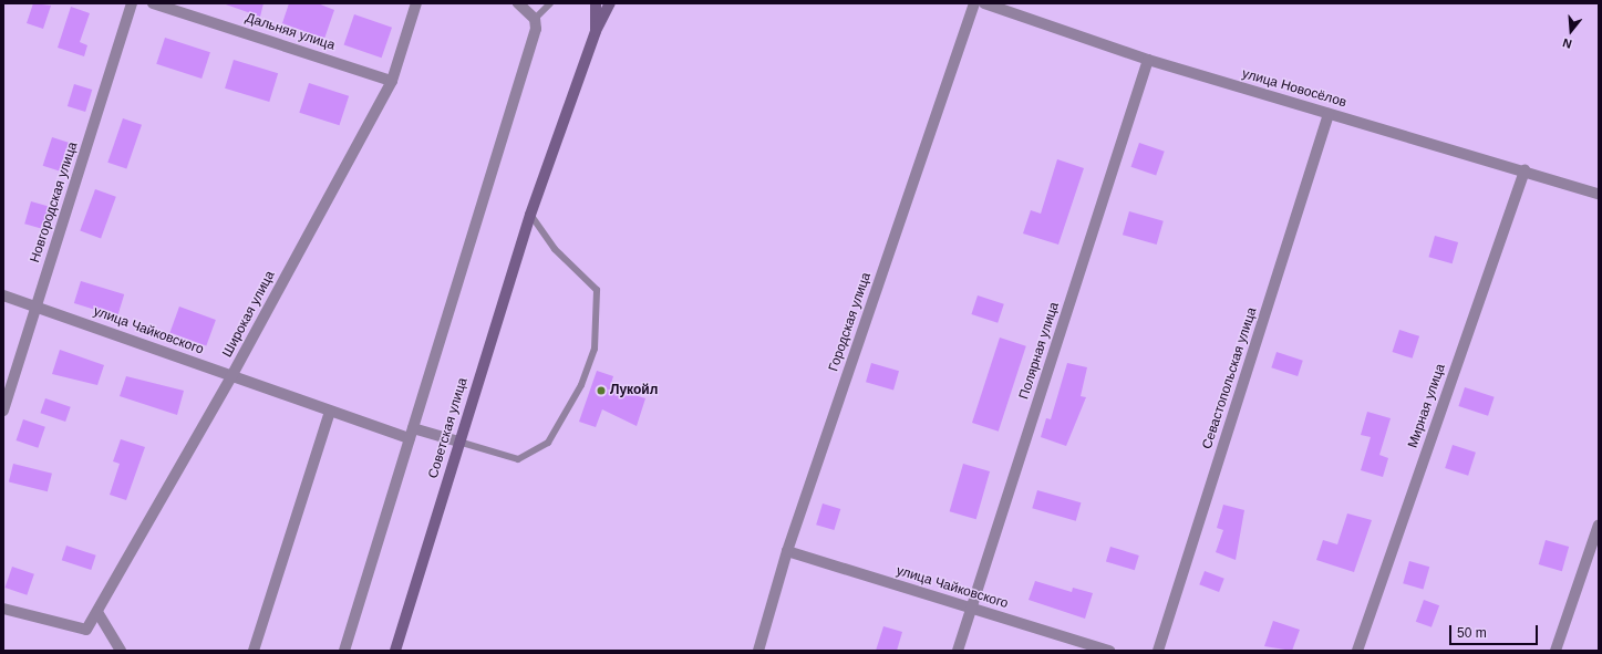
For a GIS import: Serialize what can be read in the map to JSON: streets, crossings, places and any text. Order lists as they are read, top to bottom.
{
  "streets": {
    "main road": ["Советская улица"],
    "street": [
      "Дальняя улица",
      "улица Новосёлов",
      "Новгородская улица",
      "Широкая улица",
      "Городская улица",
      "улица Чайковского",
      "Полярная улица",
      "Севастопольская улица",
      "Мирная улица"
    ]
  },
  "crossings": [
    ["Дальняя улица", "Широкая улица"],
    ["улица Новосёлов", "Полярная улица"],
    ["улица Новосёлов", "Севастопольская улица"],
    ["улица Новосёлов", "Мирная улица"],
    ["Новгородская улица", "улица Чайковского"],
    ["Широкая улица", "улица Чайковского"],
    ["Городская улица", "улица Чайковского"],
    ["улица Чайковского", "Полярная улица"],
    ["улица Чайковского", "Советская улица"]
  ],
  "places": ["Лукойл"],
  "scale_bar": "50 m",
  "north": "bottom"
}
